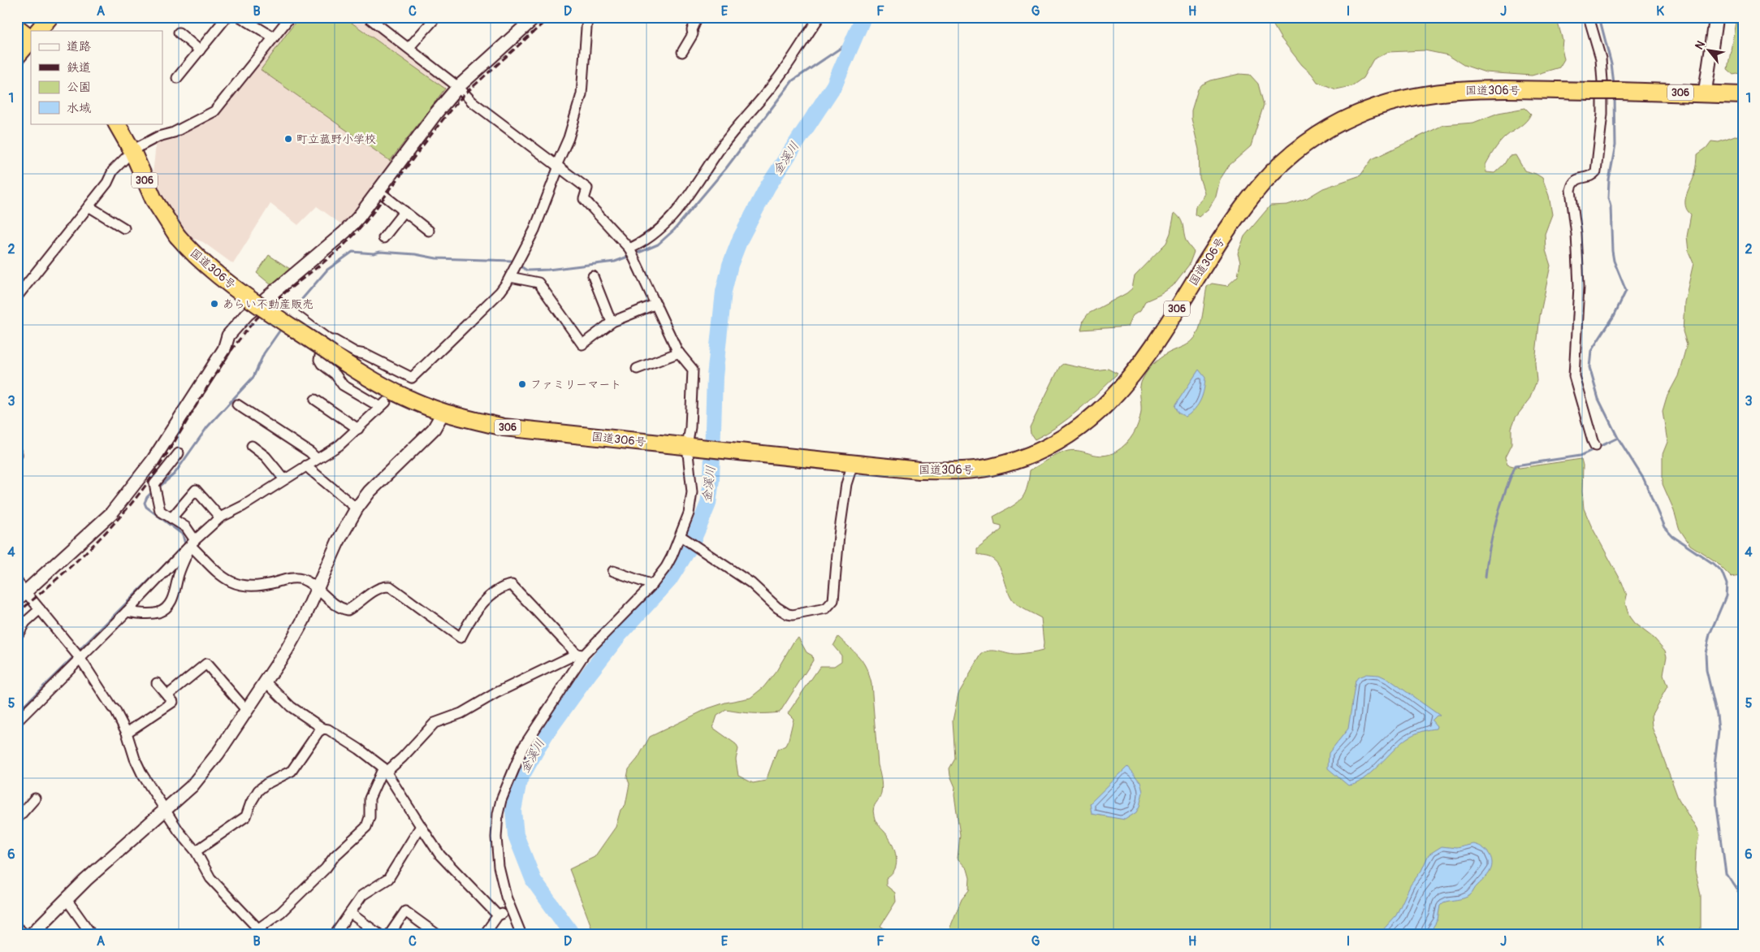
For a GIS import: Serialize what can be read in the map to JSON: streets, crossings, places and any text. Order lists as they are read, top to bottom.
{
  "streets": {
    "highway": ["国道306号", "306"]
  },
  "water": ["金溪川"],
  "places": ["町立菰野小学校", "あらい不動産販売", "ファミリーマート"],
  "legend": [
    "道路",
    "鉄道",
    "公園",
    "水域"
  ],
  "north": "top left",
  "grid": {
    "columns": [
      "A",
      "B",
      "C",
      "D",
      "E",
      "F",
      "G",
      "H",
      "I",
      "J",
      "K"
    ],
    "rows": [
      "1",
      "2",
      "3",
      "4",
      "5",
      "6"
    ]
  }
}
